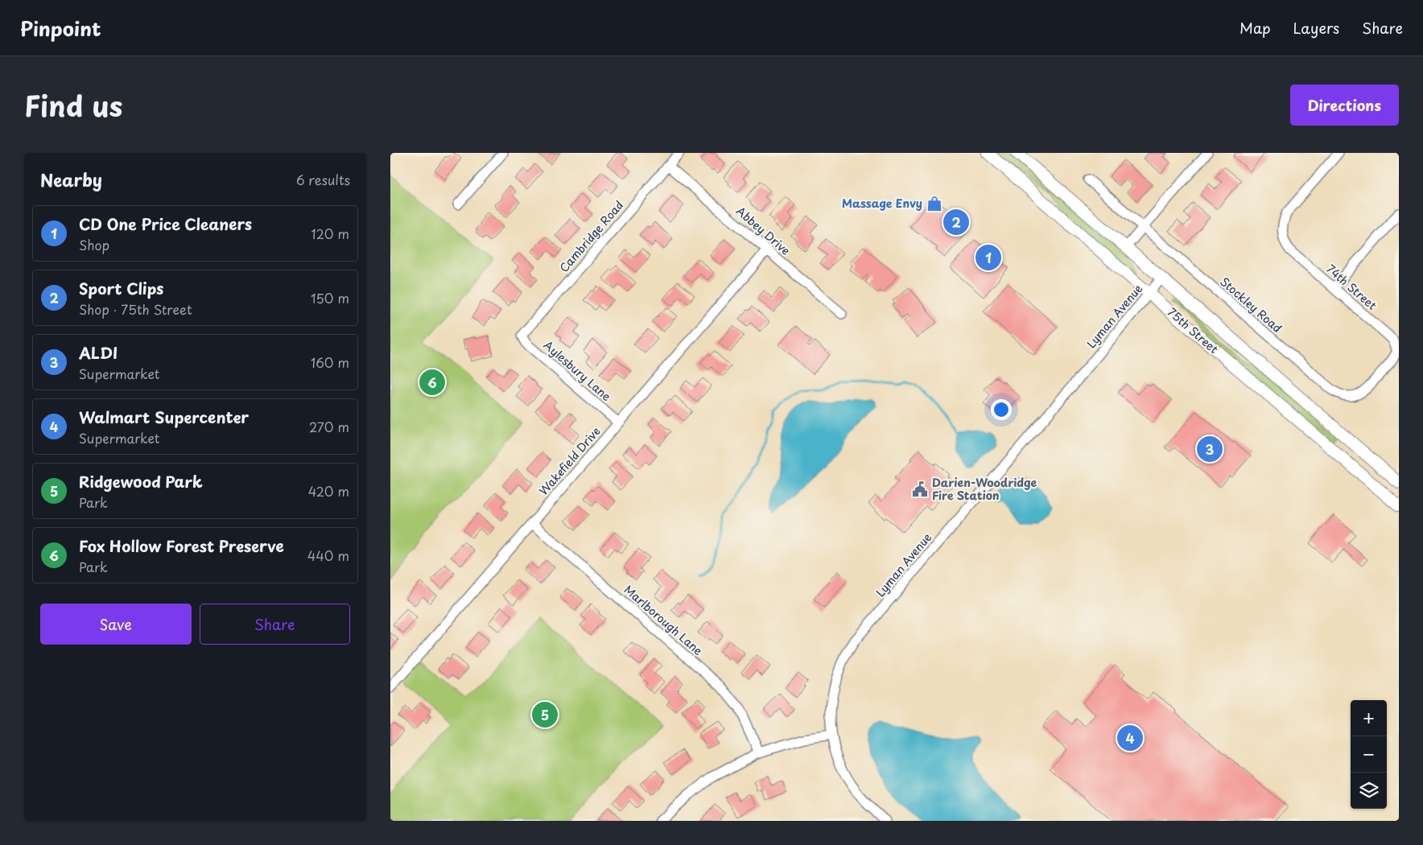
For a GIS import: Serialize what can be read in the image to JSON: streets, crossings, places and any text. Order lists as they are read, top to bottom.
{
  "streets": {
    "main road": ["75th Street"],
    "street": [
      "Abbey Drive",
      "Cambridge Road",
      "74th Street",
      "Stockley Road",
      "Lyman Avenue",
      "Aylesbury Lane",
      "Wakefield Drive",
      "Marlborough Lane"
    ]
  },
  "crossings": [
    ["Abbey Drive", "Cambridge Road"],
    ["Abbey Drive", "Wakefield Drive"],
    ["Cambridge Road", "Aylesbury Lane"],
    ["74th Street", "Stockley Road"],
    ["Lyman Avenue", "75th Street"],
    ["Aylesbury Lane", "Wakefield Drive"],
    ["Wakefield Drive", "Marlborough Lane"]
  ],
  "places": {
    "shop": ["Massage Envy"],
    "public building": ["Darien-Woodridge Fire Station"]
  },
  "page": {
    "header": "Pinpoint",
    "nav": ["Map", "Layers", "Share"],
    "title": "Find us",
    "buttons": [
      "Directions",
      ["Save", "Share"]
    ],
    "heading": ["Nearby", "6 results"],
    "list": [
      {
        "mark": "1",
        "name": "CD One Price Cleaners",
        "note": "Shop",
        "value": "120 m"
      },
      {
        "mark": "2",
        "name": "Sport Clips",
        "note": "Shop · 75th Street",
        "value": "150 m"
      },
      {
        "mark": "3",
        "name": "ALDI",
        "note": "Supermarket",
        "value": "160 m"
      },
      {
        "mark": "4",
        "name": "Walmart Supercenter",
        "note": "Supermarket",
        "value": "270 m"
      },
      {
        "mark": "5",
        "name": "Ridgewood Park",
        "note": "Park",
        "value": "420 m"
      },
      {
        "mark": "6",
        "name": "Fox Hollow Forest Preserve",
        "note": "Park",
        "value": "440 m"
      }
    ],
    "pins": [
      "2",
      "1",
      "6",
      "3",
      "5",
      "4"
    ],
    "map_buttons": ["+", "−"]
  }
}
